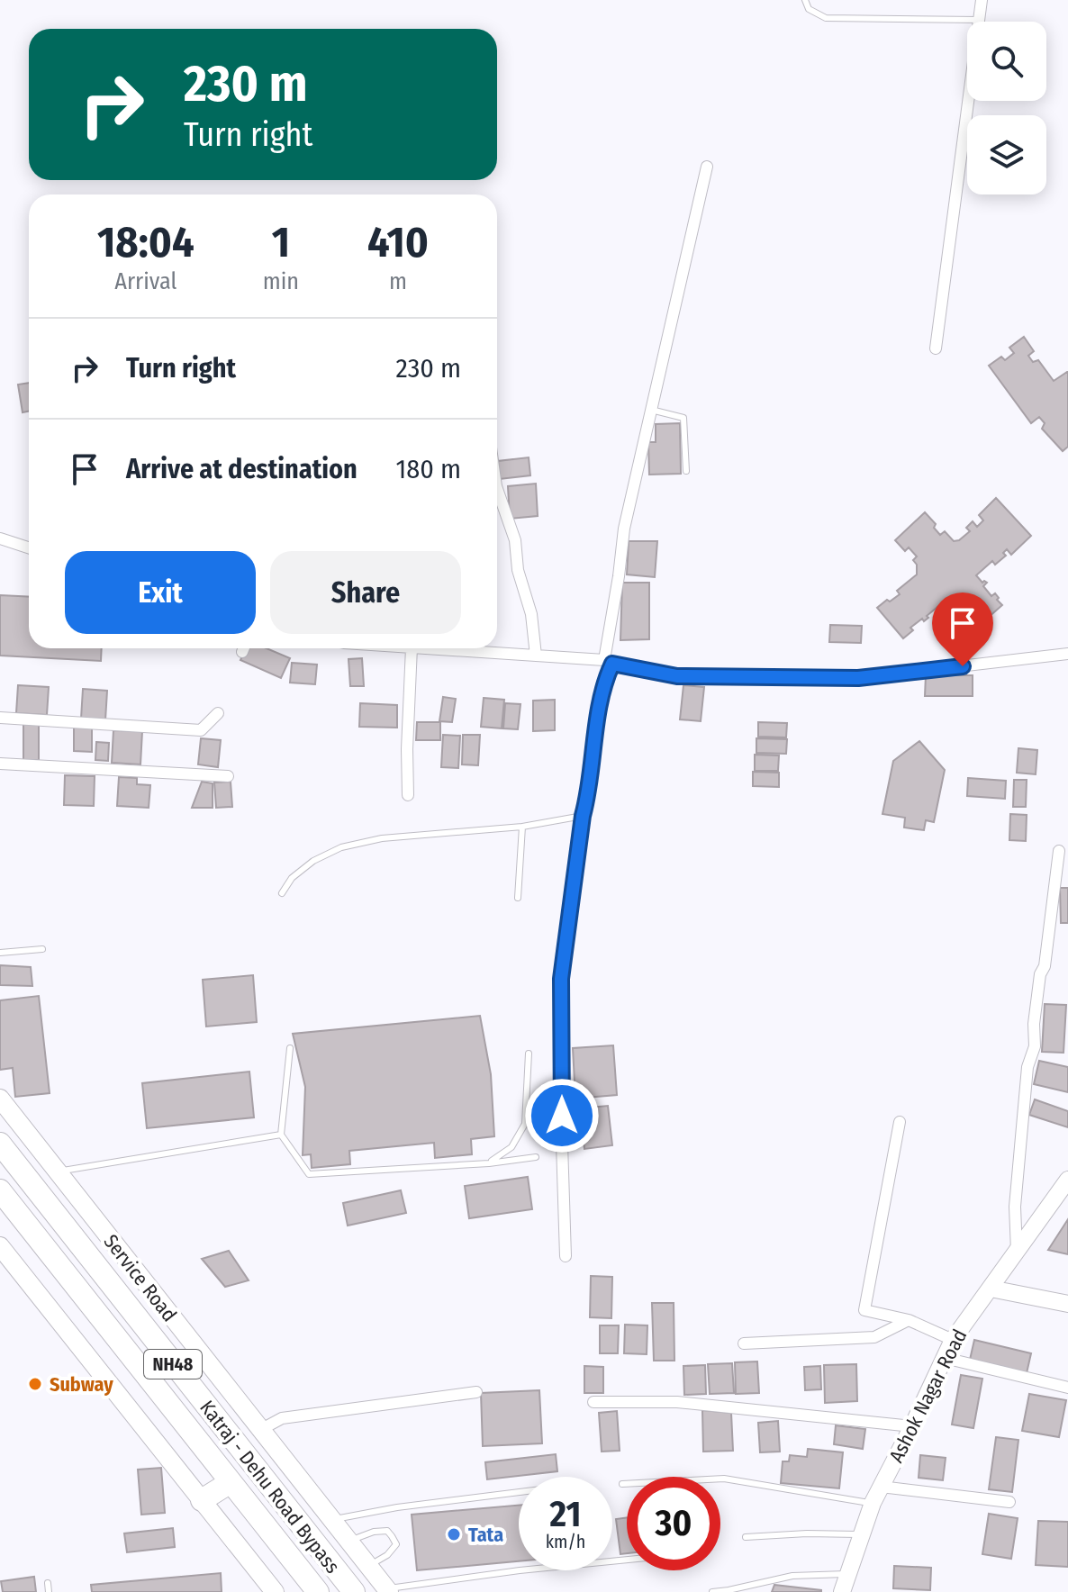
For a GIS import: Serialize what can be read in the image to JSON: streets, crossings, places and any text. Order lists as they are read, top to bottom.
{
  "streets": {
    "highway": ["NH48", "Katraj - Dehu Road Bypass"],
    "main road": ["Service Road"],
    "street": ["Ashok Nagar Road"]
  },
  "places": ["Subway", "Tata"],
  "page": {
    "turn": ["230 m", "Turn right"],
    "eta": [
      "18:04",
      "Arrival",
      "1",
      "min",
      "410",
      "m"
    ],
    "list": [
      {
        "name": "Turn right",
        "value": "230 m"
      },
      {
        "name": "Arrive at destination",
        "value": "180 m"
      }
    ],
    "buttons": ["Exit", "Share"],
    "speed": "21 km/h",
    "limit": "30"
  }
}
